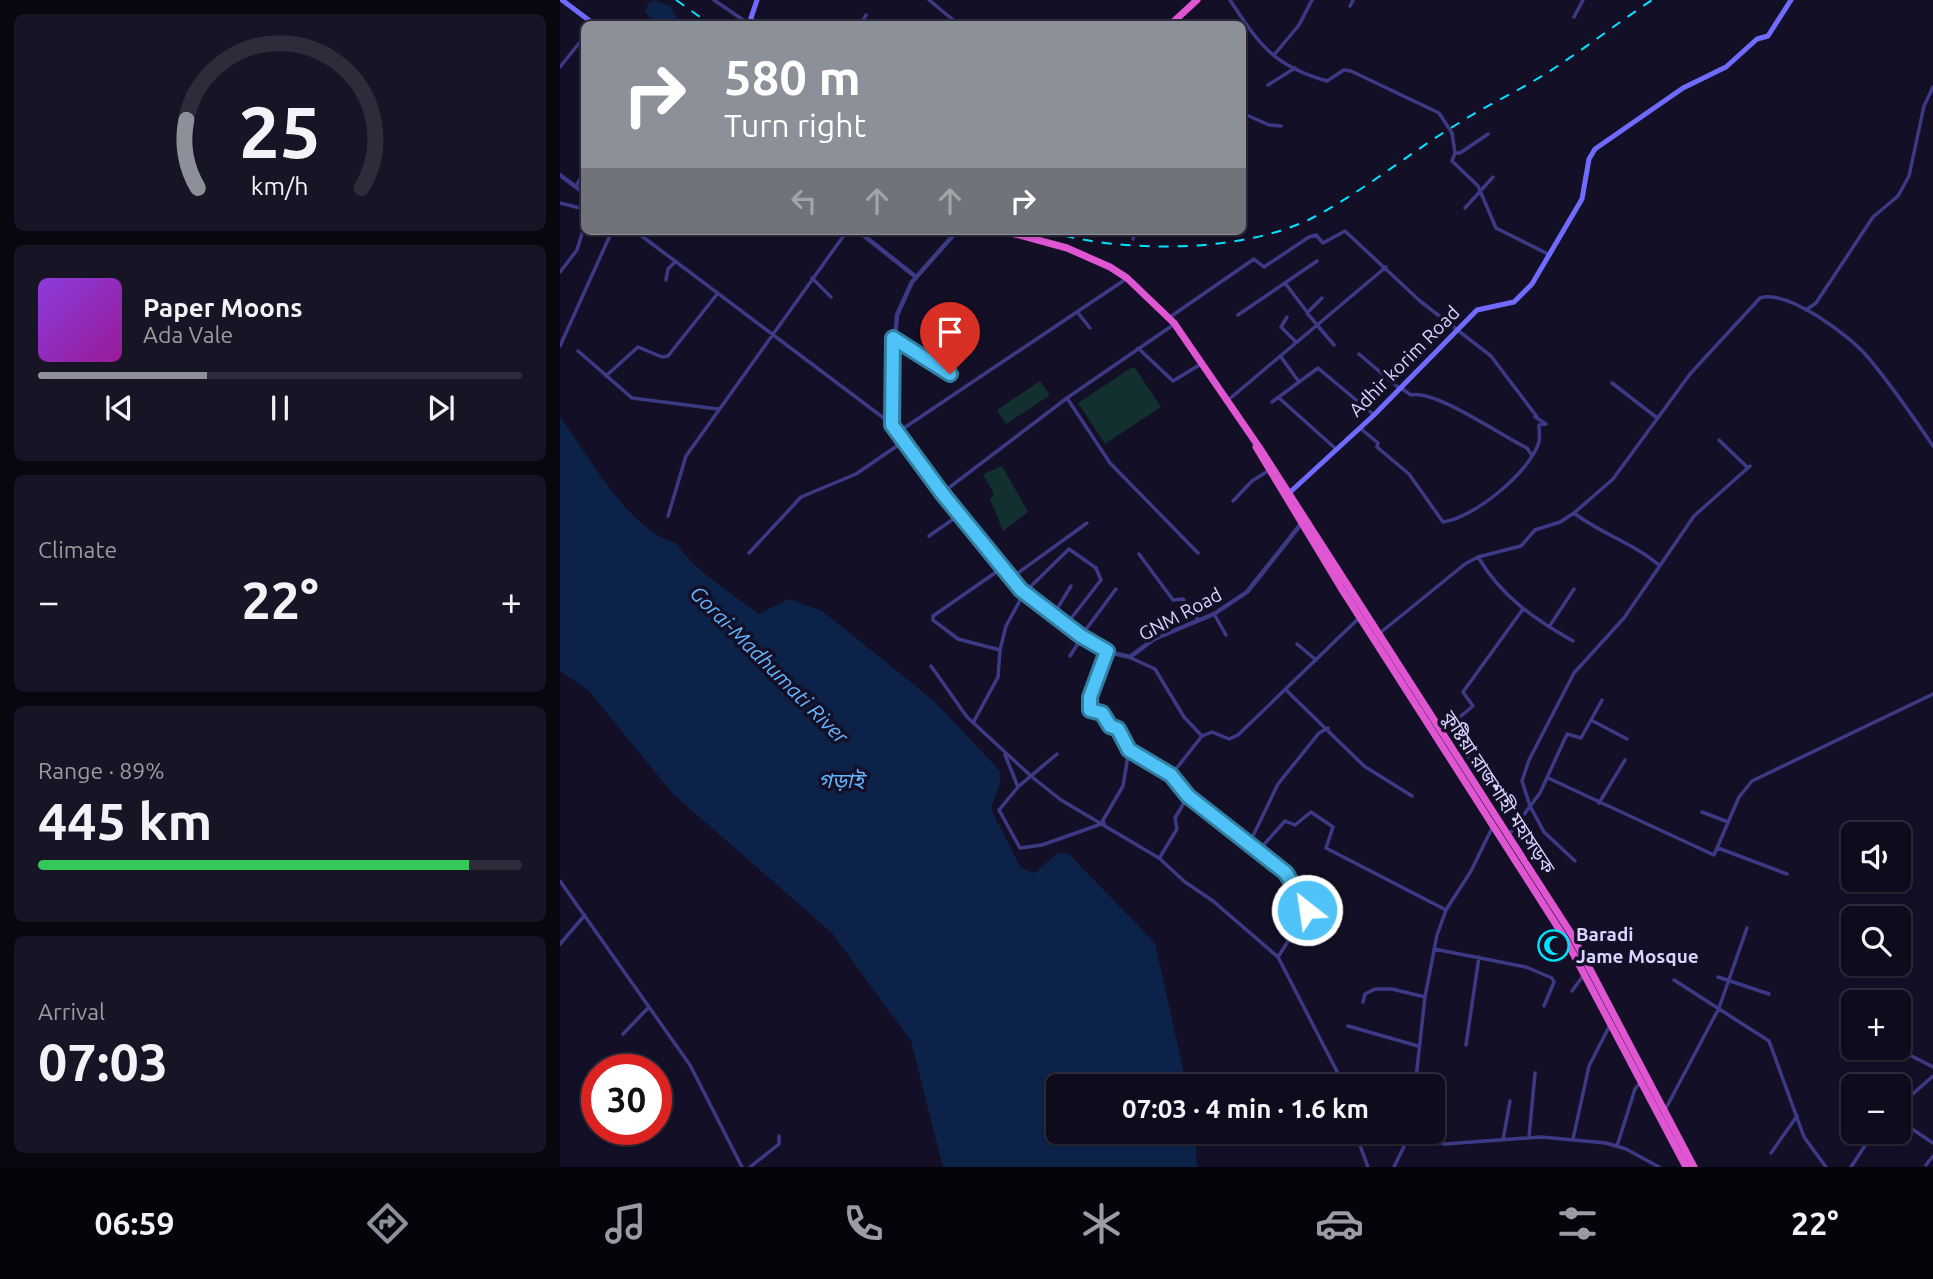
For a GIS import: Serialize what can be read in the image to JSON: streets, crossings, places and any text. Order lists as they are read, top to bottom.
{
  "streets": {
    "highway": ["কুষ্টিয়া রাজশাহী মহাসড়ক"],
    "main road": ["Adhir korim Road"],
    "street": ["GNM Road"]
  },
  "crossings": [
    ["Adhir korim Road", "কুষ্টিয়া রাজশাহী মহাসড়ক"],
    ["GNM Road", "কুষ্টিয়া রাজশাহী মহাসড়ক"]
  ],
  "water": ["Gorai-Madhumati River", "গড়াই"],
  "places": {
    "mosque": ["Baradi Jame Mosque"]
  },
  "page": {
    "turn": ["580 m", "Turn right"],
    "song": ["Paper Moons", "Ada Vale"],
    "tile": [
      "Climate",
      ["Range · 89%", "445 km"],
      ["Arrival", "07:03"]
    ],
    "heat": ["−", "22°", "+"],
    "map_buttons": ["+", "−"],
    "limit": "30",
    "trip": "07:03 · 4 min · 1.6 km",
    "tabs": ["06:59", "22°"],
    "gauge": ["25", "km/h"]
  }
}
